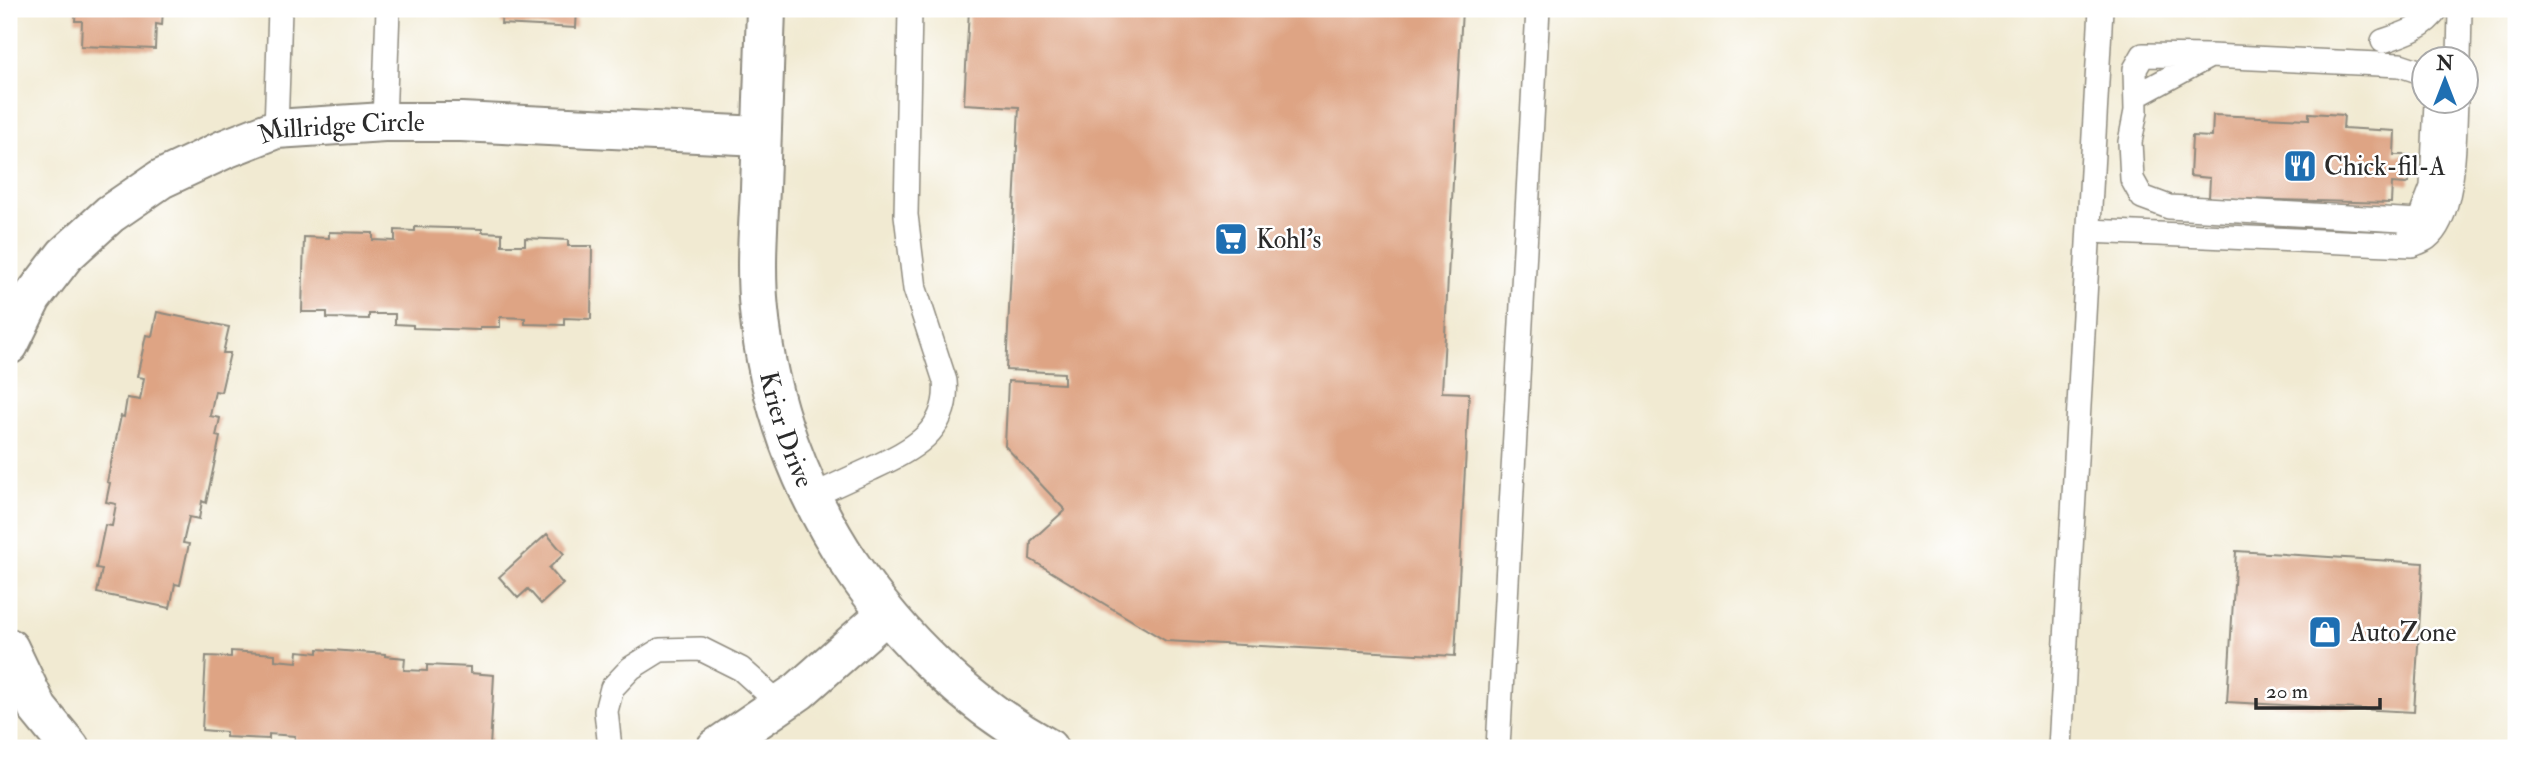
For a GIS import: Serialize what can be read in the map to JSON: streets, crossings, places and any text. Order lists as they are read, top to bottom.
{
  "streets": {
    "street": ["Millridge Circle", "Krier Drive"]
  },
  "crossings": [
    ["Millridge Circle", "Krier Drive"]
  ],
  "places": {
    "restaurant": ["Chick-fil-A"],
    "supermarket": ["Kohl's"],
    "shop": ["AutoZone"]
  },
  "scale_bar": "20 m",
  "north": "top"
}
